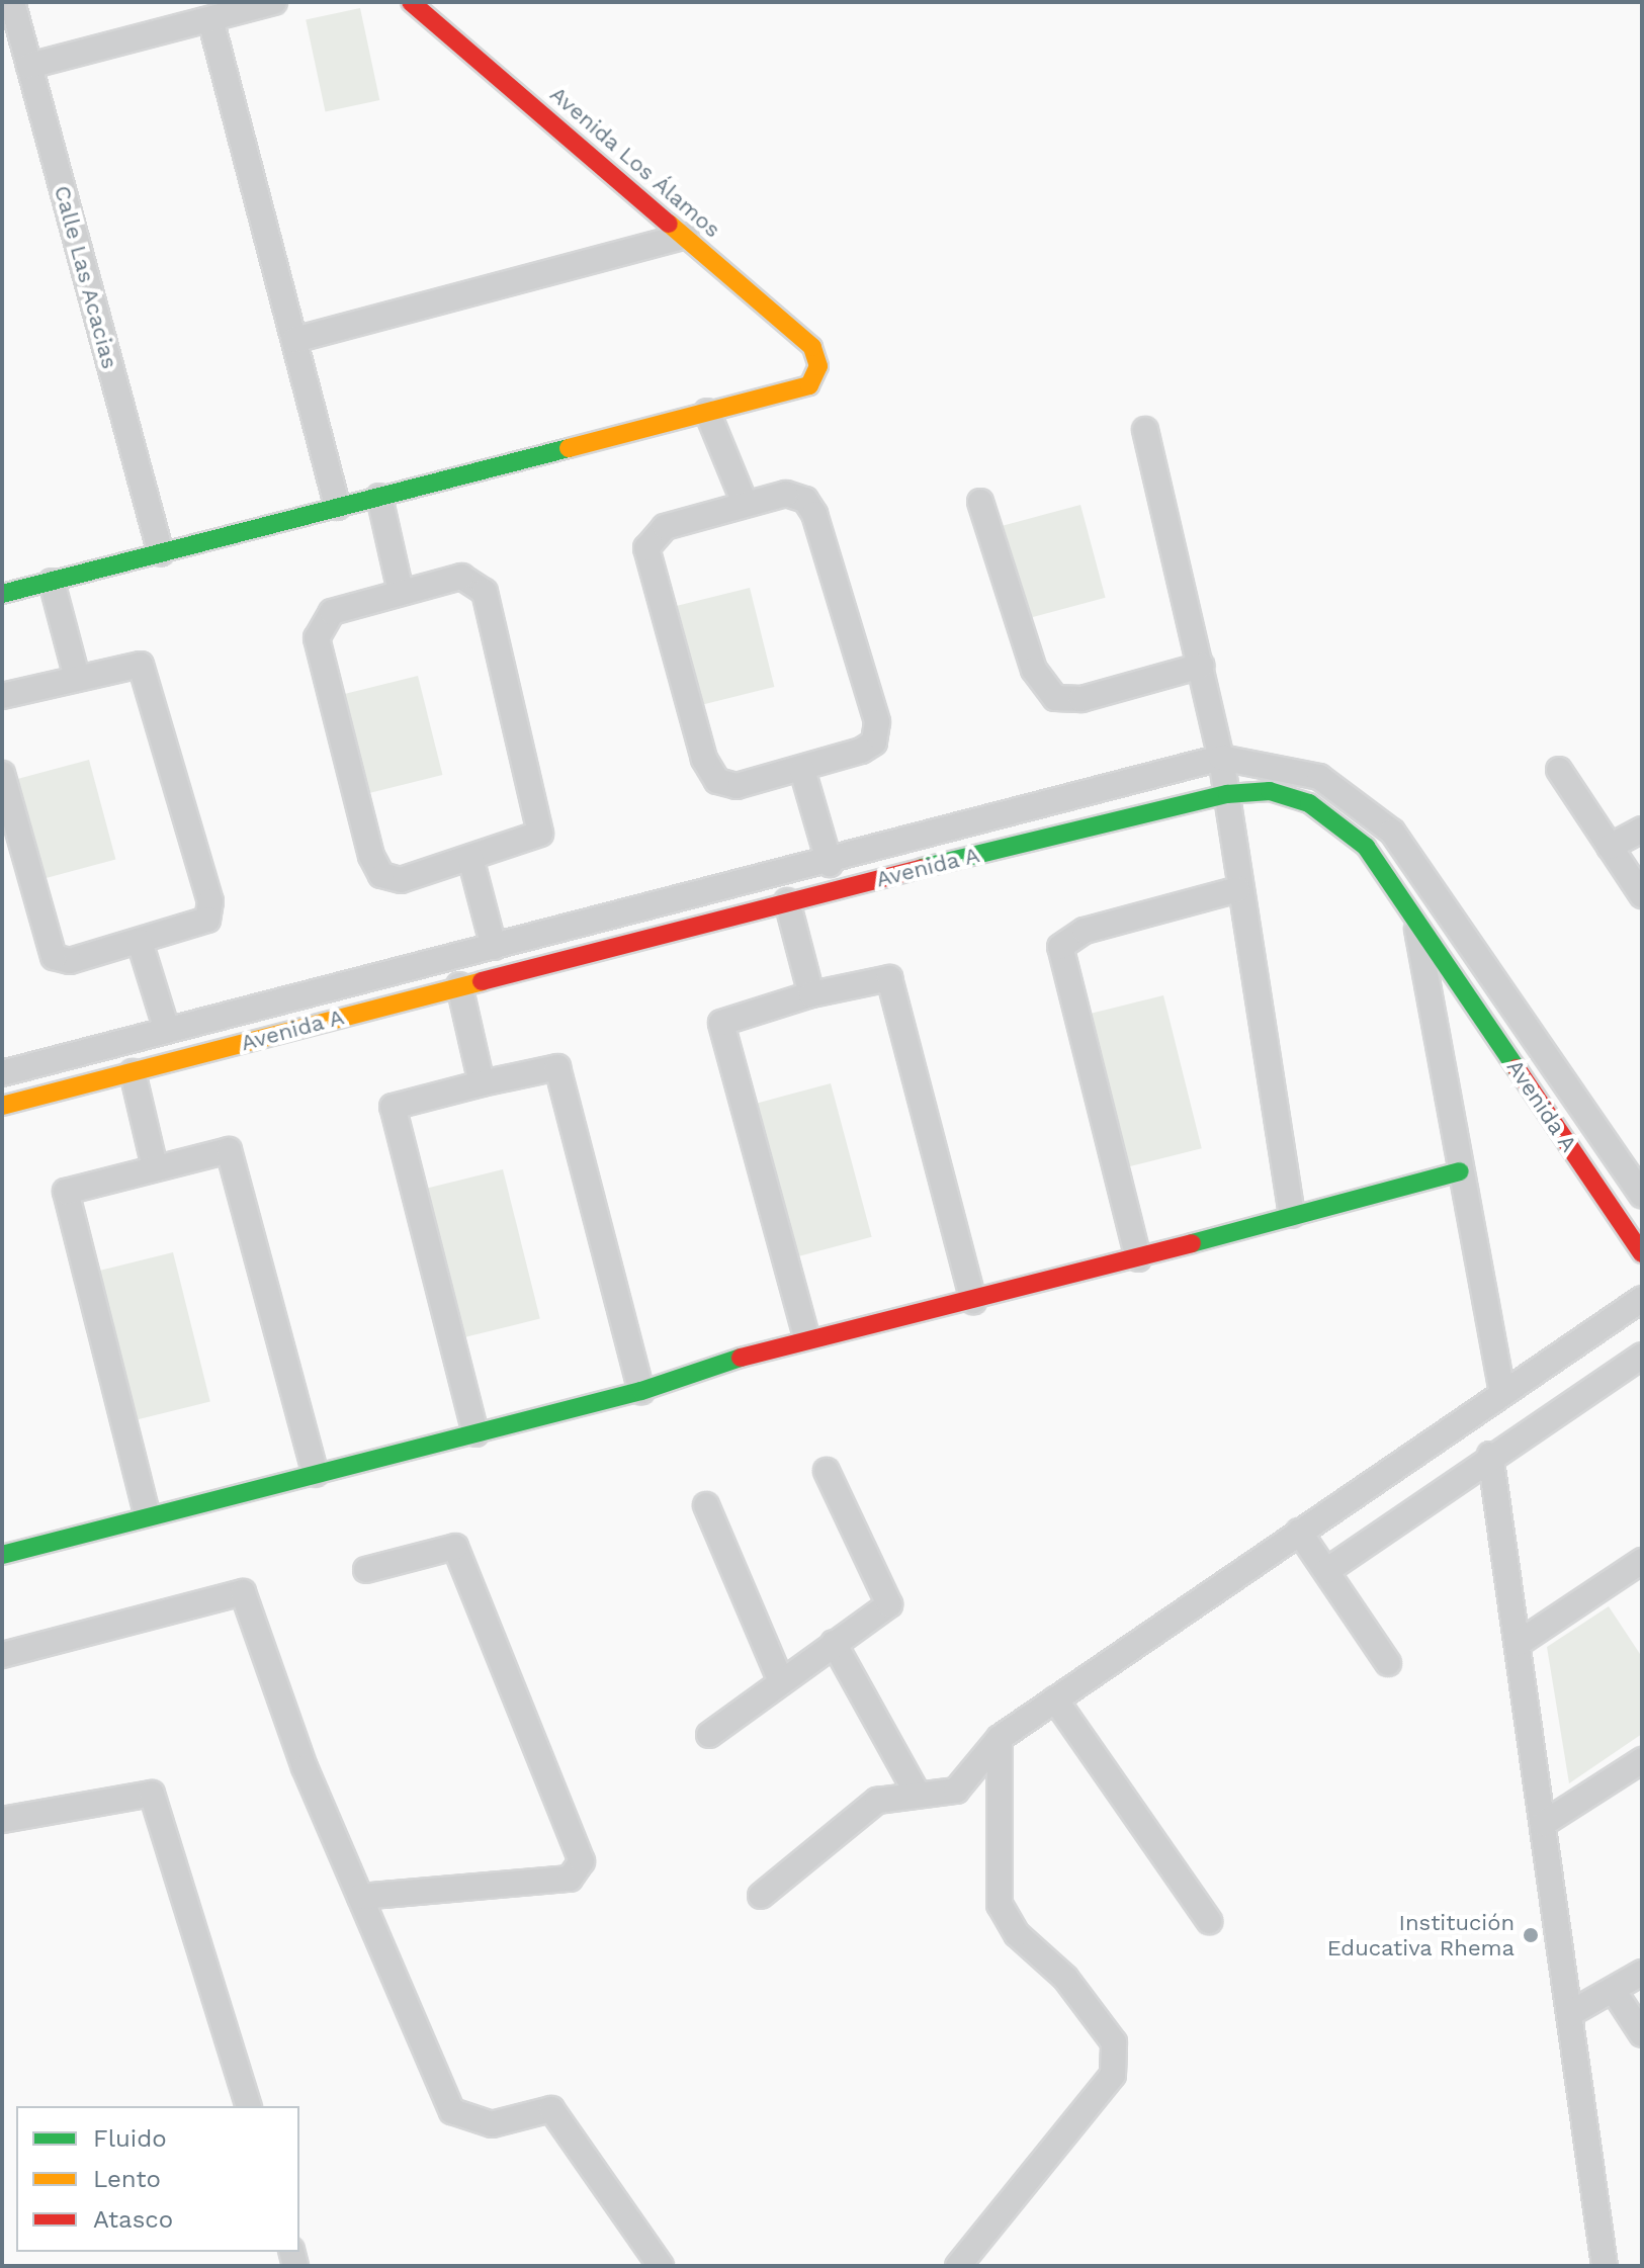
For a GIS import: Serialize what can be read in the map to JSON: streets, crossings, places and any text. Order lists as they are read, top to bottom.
{
  "streets": {
    "street": ["Avenida Los Álamos", "Calle Las Acacias", "Avenida A"]
  },
  "places": ["Institución Educativa Rhema"],
  "legend": ["Fluido", "Lento", "Atasco"]
}
